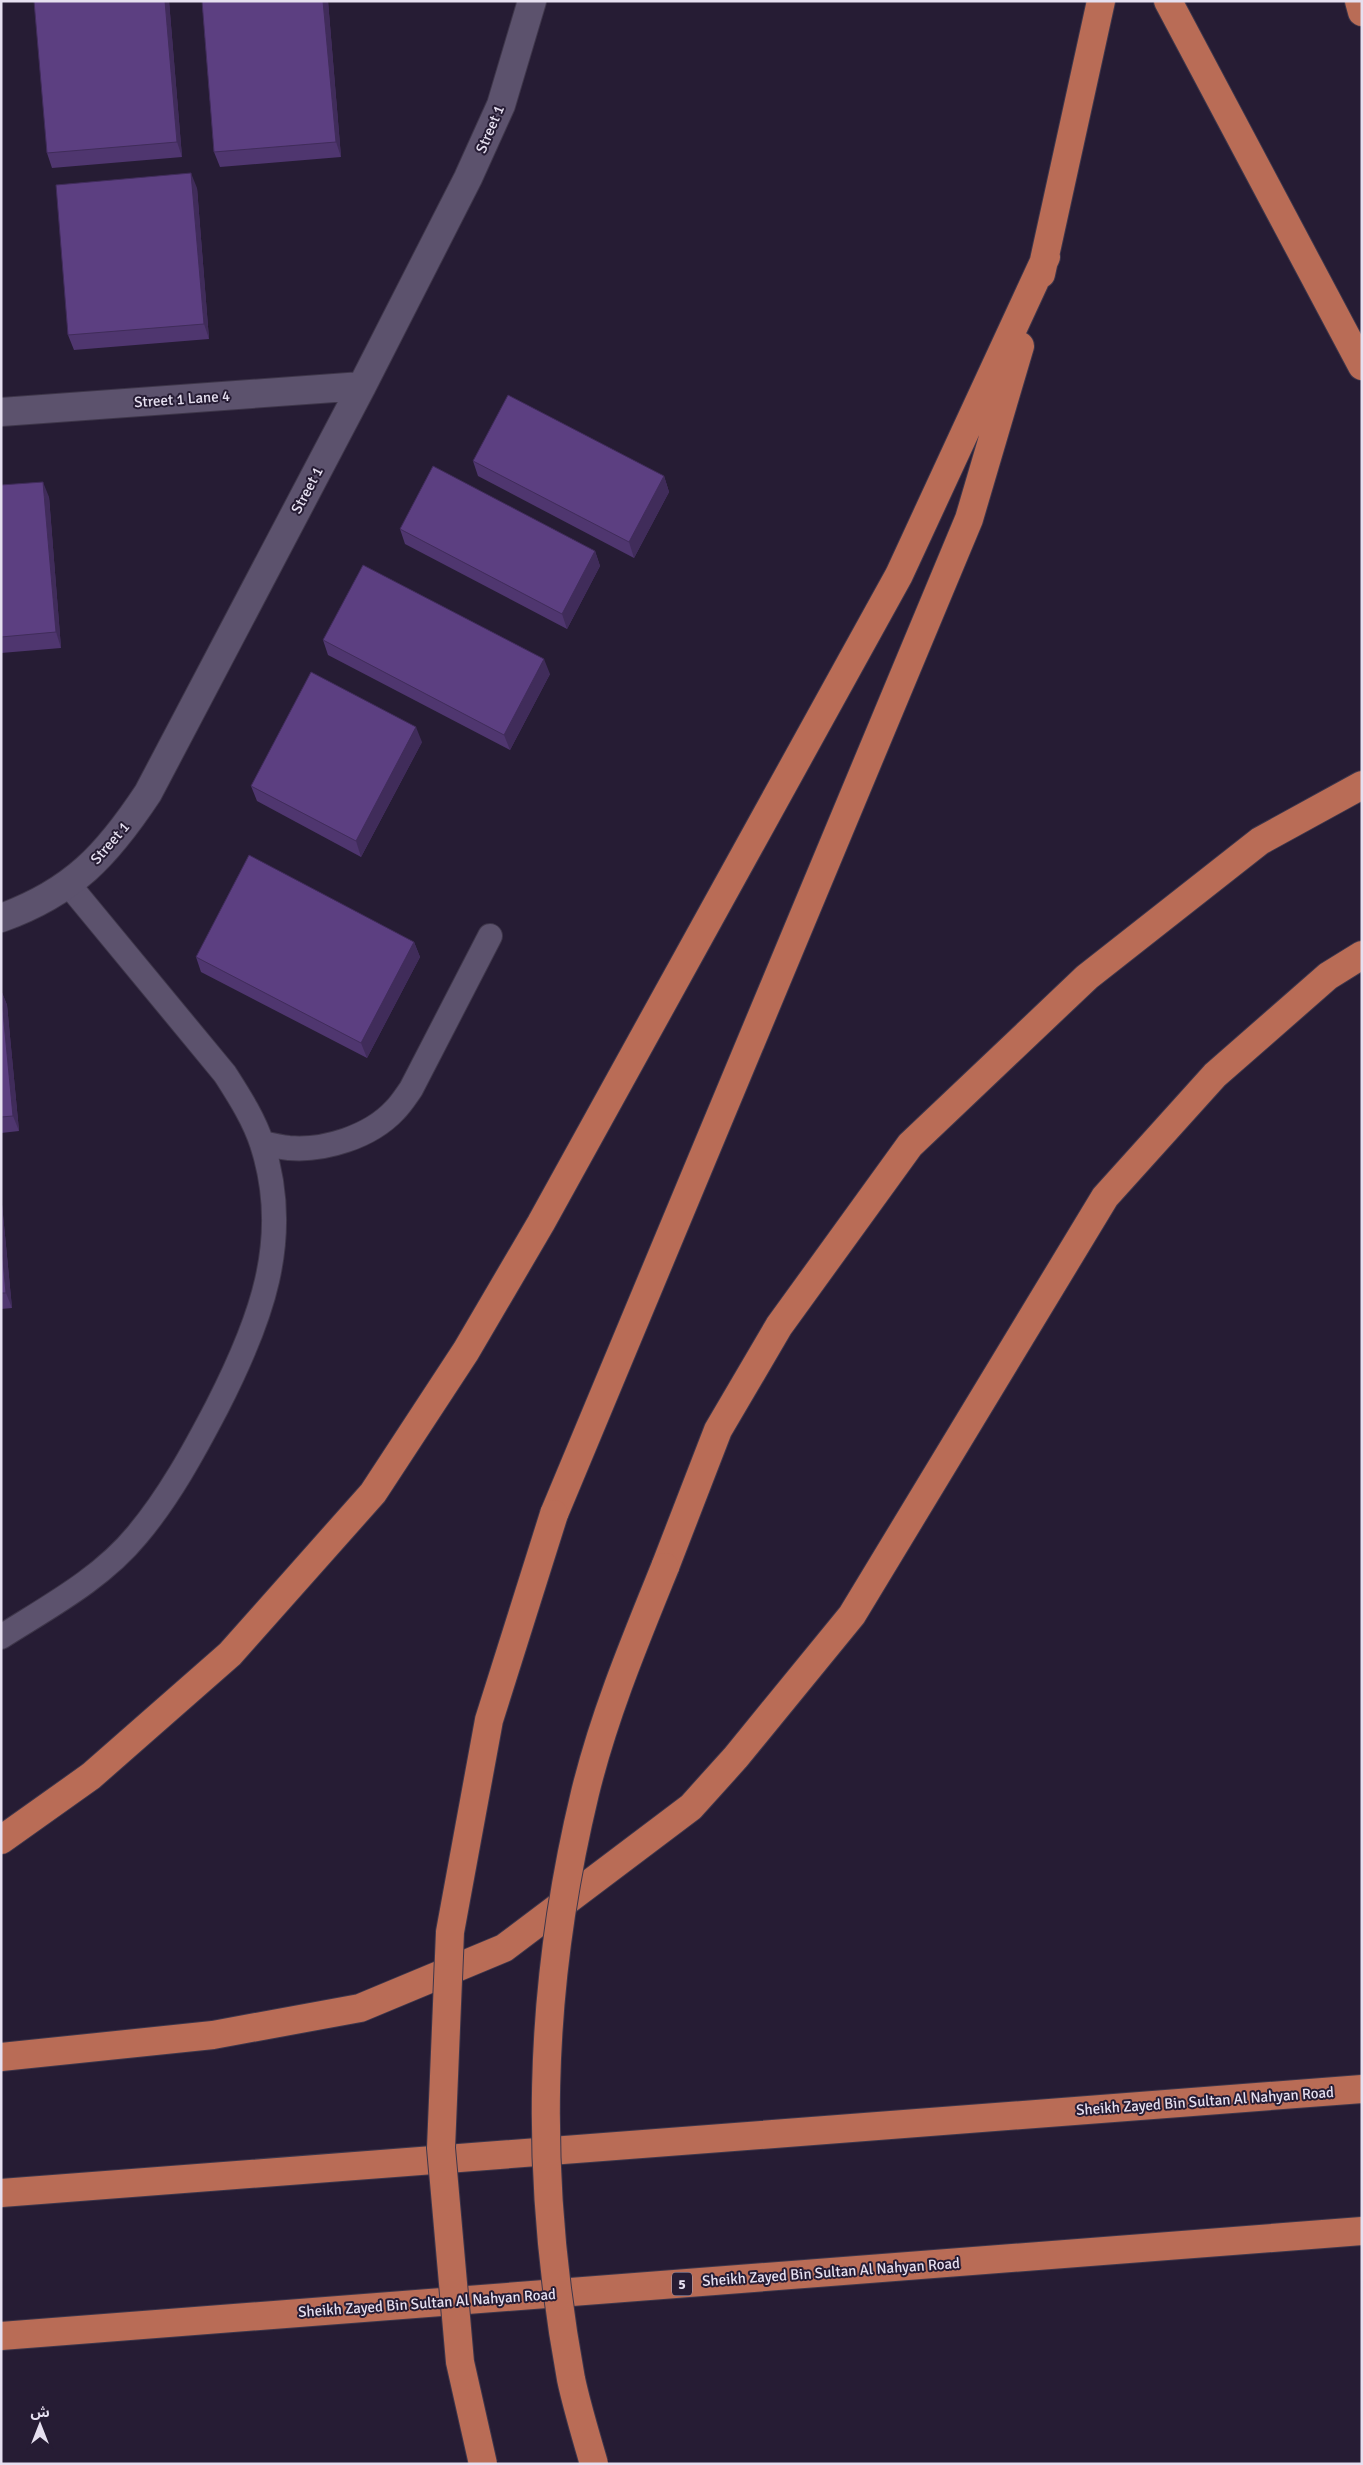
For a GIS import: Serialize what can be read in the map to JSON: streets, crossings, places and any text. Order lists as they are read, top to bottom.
{
  "streets": {
    "highway": ["Sheikh Zayed Bin Sultan Al Nahyan Road", "5"],
    "street": ["Street 1", "Street 1 Lane 4"]
  },
  "crossings": [
    ["Street 1", "Street 1 Lane 4"]
  ],
  "north": "top"
}
